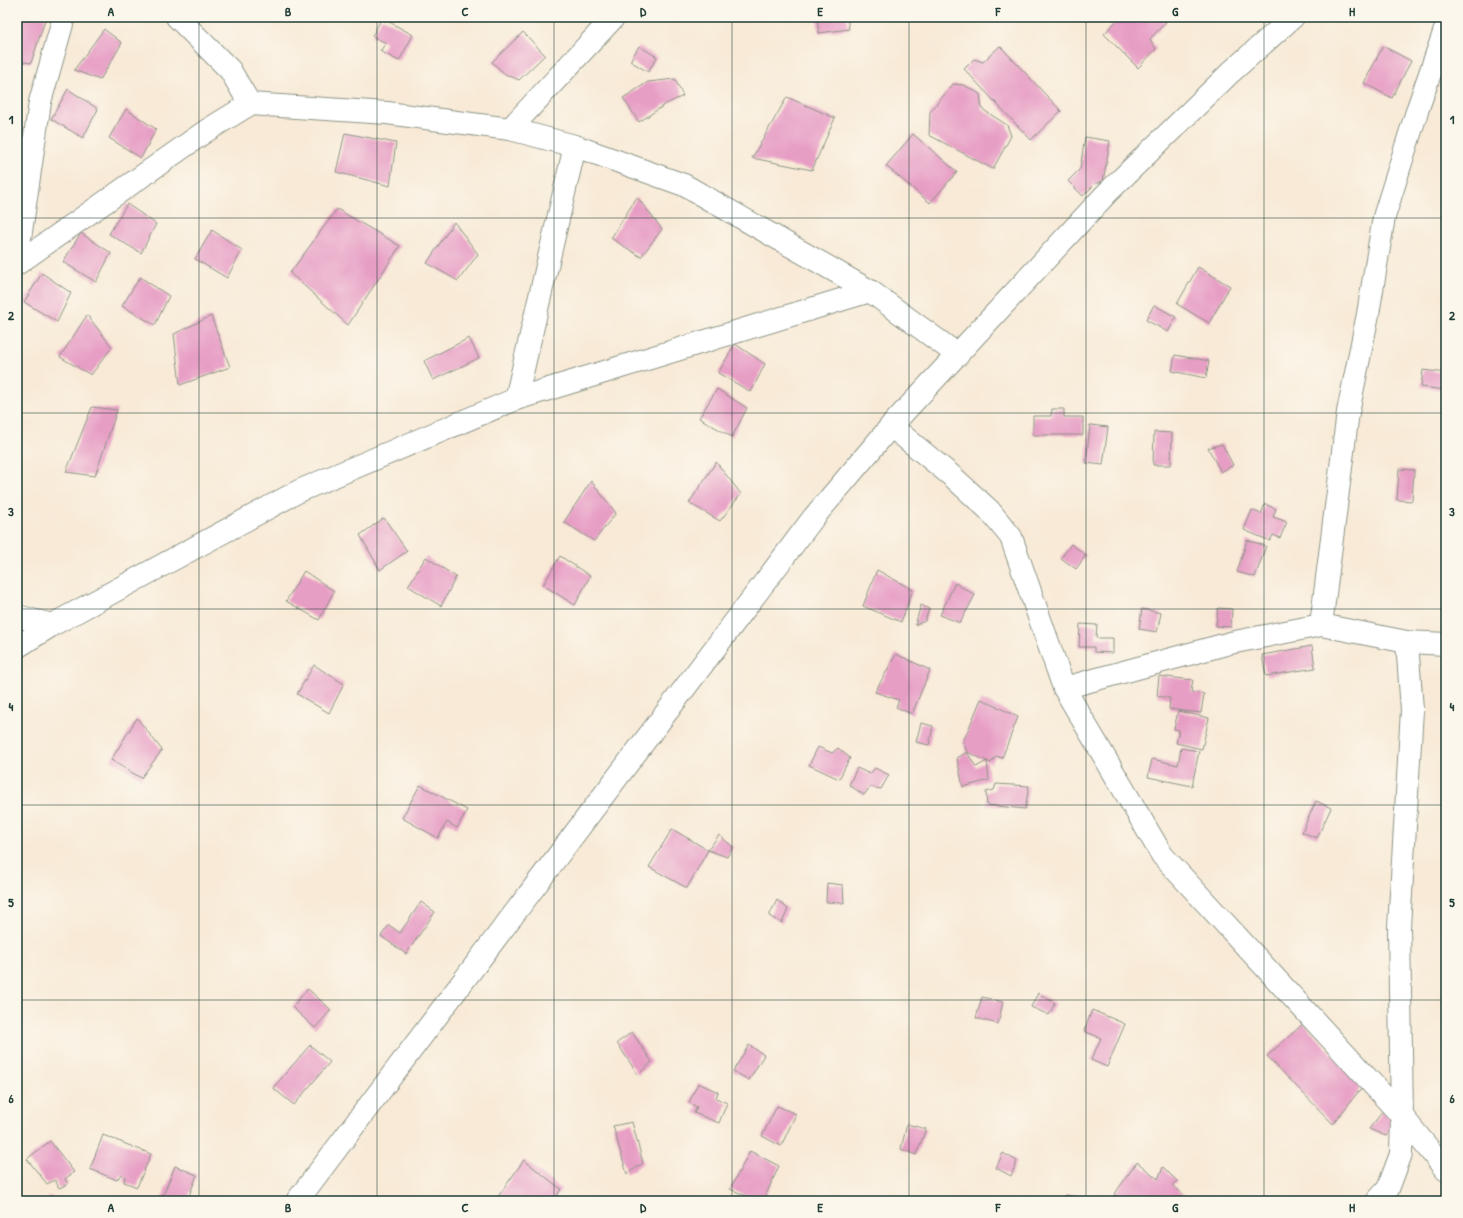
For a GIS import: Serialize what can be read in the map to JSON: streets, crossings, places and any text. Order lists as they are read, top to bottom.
{
  "grid": {
    "columns": [
      "A",
      "B",
      "C",
      "D",
      "E",
      "F",
      "G",
      "H"
    ],
    "rows": [
      "1",
      "2",
      "3",
      "4",
      "5",
      "6"
    ]
  }
}
